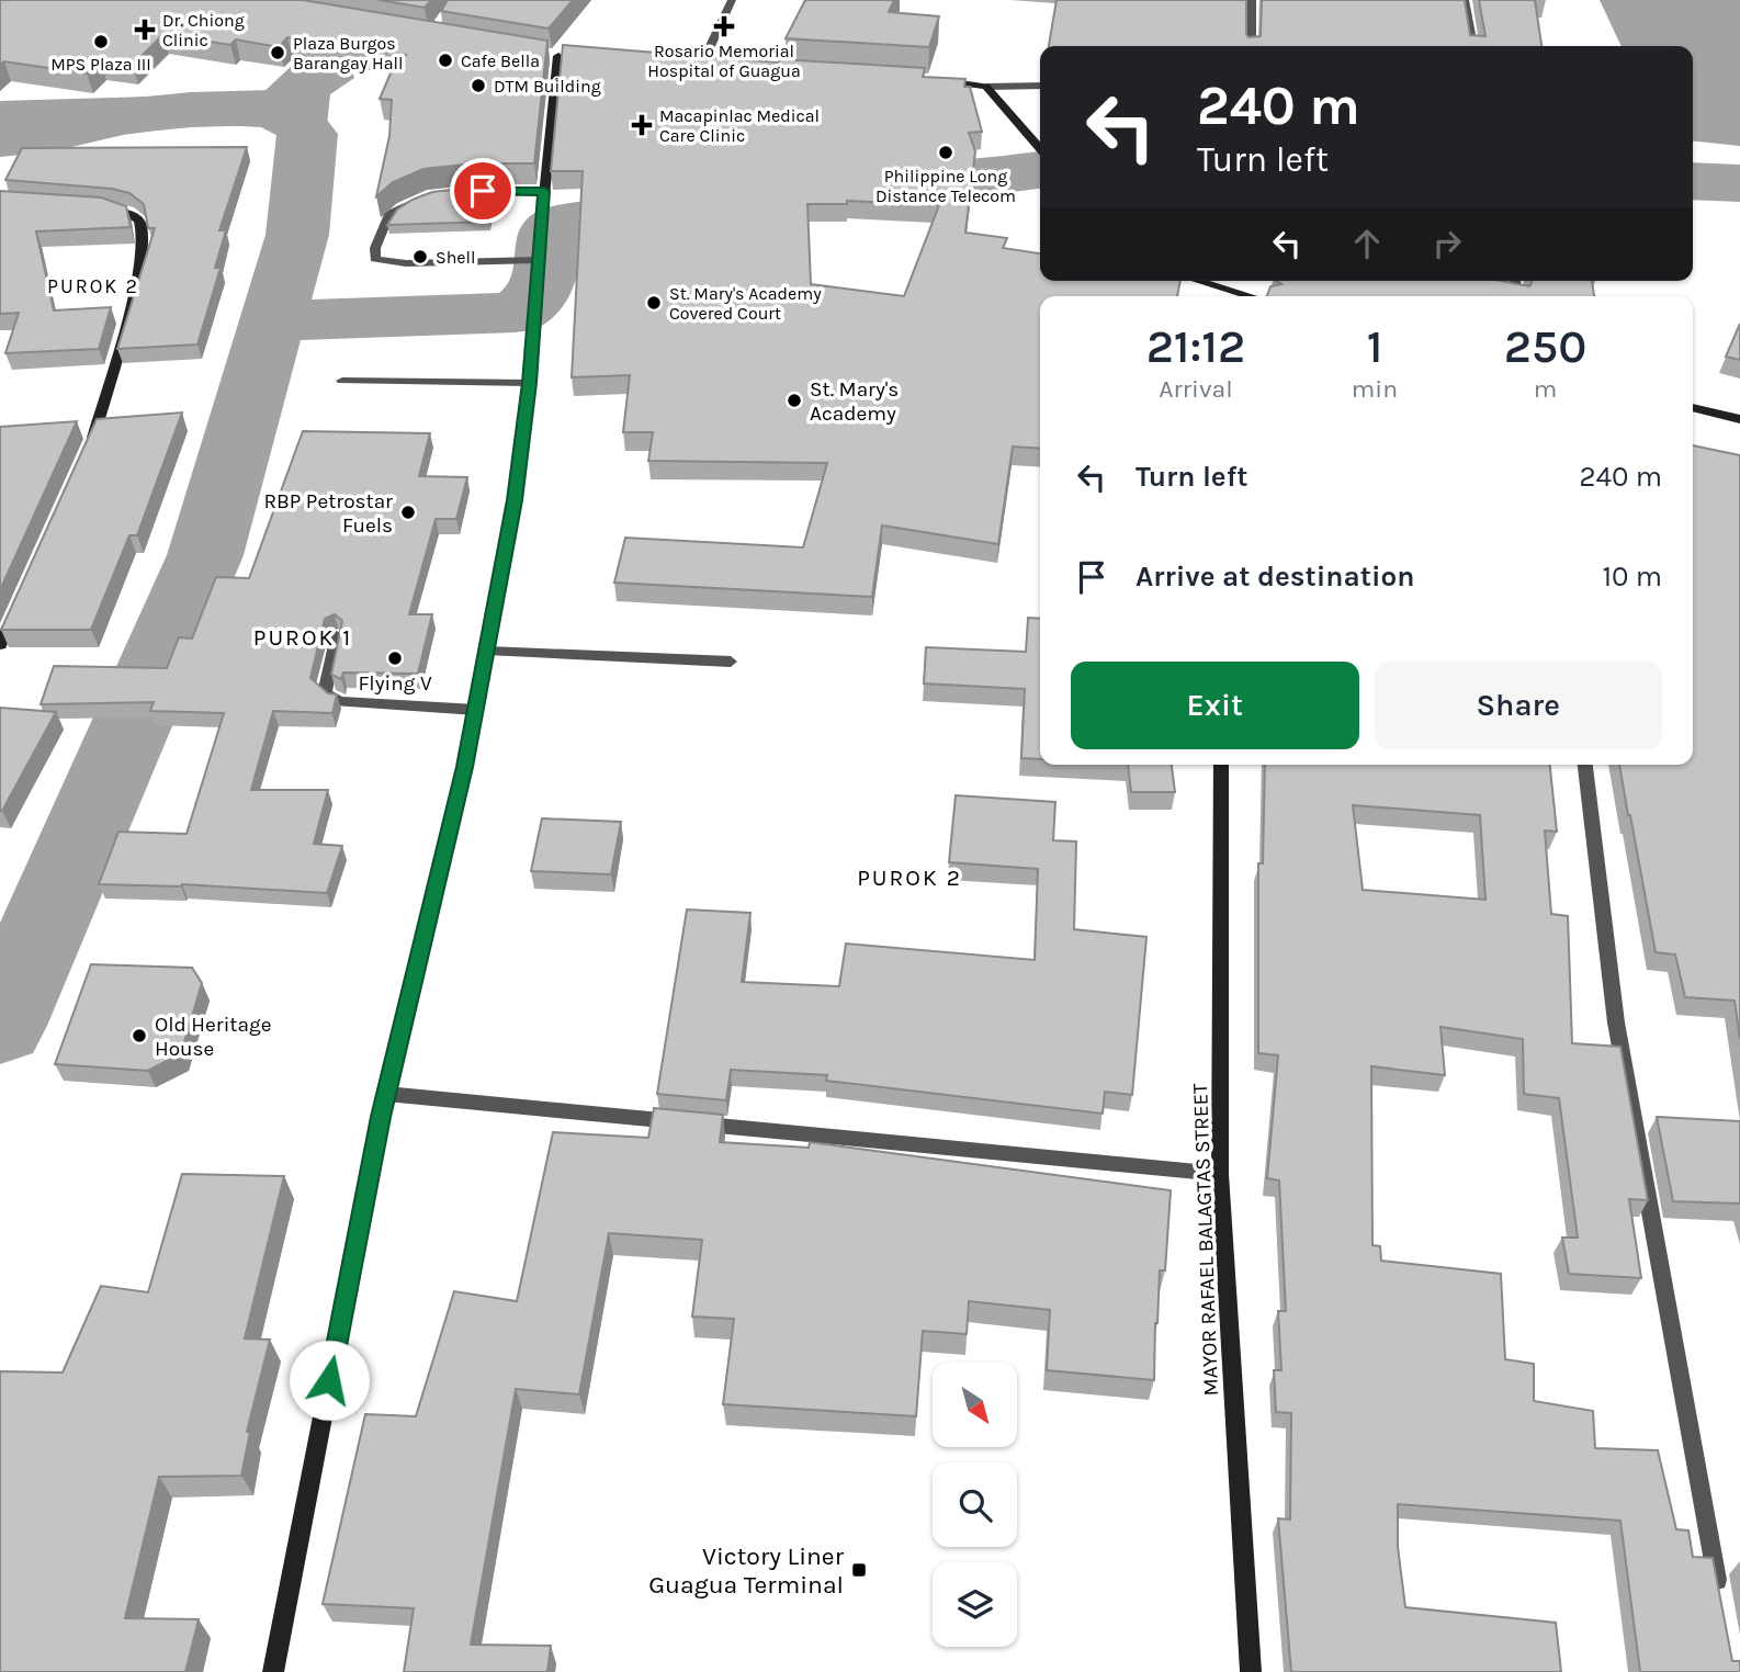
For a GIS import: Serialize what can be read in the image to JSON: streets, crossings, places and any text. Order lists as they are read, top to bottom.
{
  "streets": {
    "main road": ["MAYOR RAFAEL BALAGTAS STREET"]
  },
  "districts": ["PUROK 2", "PUROK 1", "PUROK 2"],
  "places": {
    "health": ["Rosario Memorial Hospital of Guagua", "Dr. Chiong Clinic", "Macapinlac Medical Care Clinic"],
    "other": [
      "MPS Plaza III",
      "Plaza Burgos Barangay Hall",
      "Cafe Bella",
      "DTM Building",
      "Philippine Long Distance Telecom",
      "Shell",
      "St. Mary's Academy Covered Court",
      "St. Mary's Academy",
      "RBP Petrostar Fuels",
      "Flying V",
      "Old Heritage House"
    ],
    "transit": ["Victory Liner Guagua Terminal"]
  },
  "north": "bottom right",
  "page": {
    "turn": ["240 m", "Turn left"],
    "eta": [
      "21:12",
      "Arrival",
      "1",
      "min",
      "250",
      "m"
    ],
    "list": [
      {
        "name": "Turn left",
        "value": "240 m"
      },
      {
        "name": "Arrive at destination",
        "value": "10 m"
      }
    ],
    "buttons": ["Exit", "Share"]
  }
}
